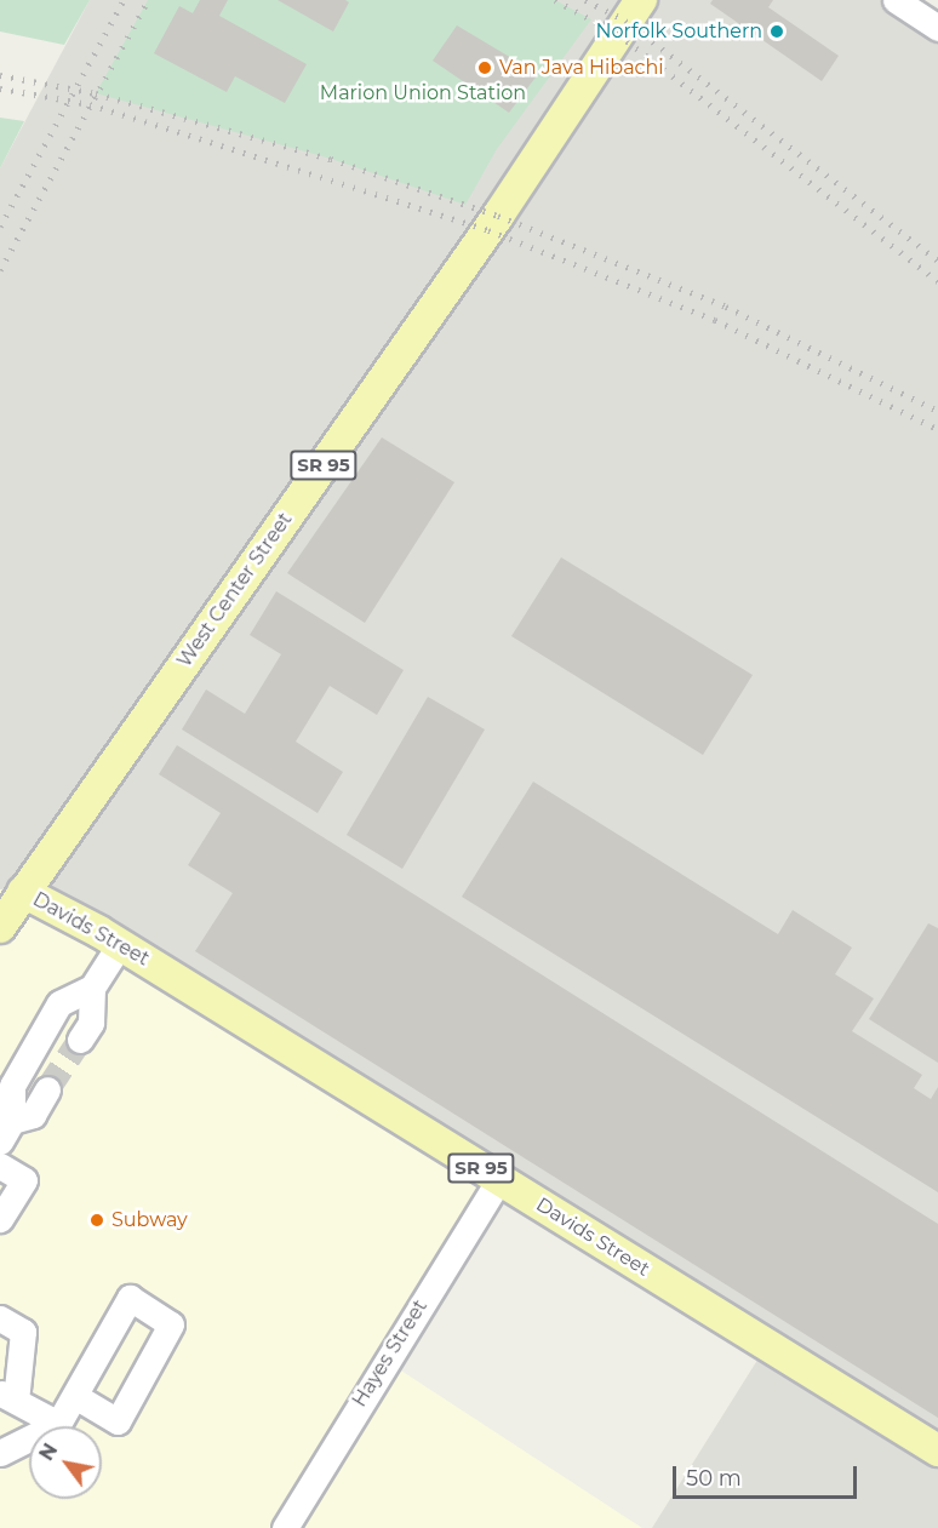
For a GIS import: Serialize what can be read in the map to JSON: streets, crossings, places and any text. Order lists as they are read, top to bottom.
{
  "streets": {
    "main road": ["SR 95", "West Center Street", "Davids Street"],
    "street": ["Hayes Street"]
  },
  "crossings": [
    ["West Center Street", "Davids Street"],
    ["Davids Street", "Hayes Street"]
  ],
  "parks": ["Marion Union Station"],
  "places": ["Norfolk Southern", "Van Java Hibachi", "Subway"],
  "scale_bar": "50 m",
  "north": "top left"
}
